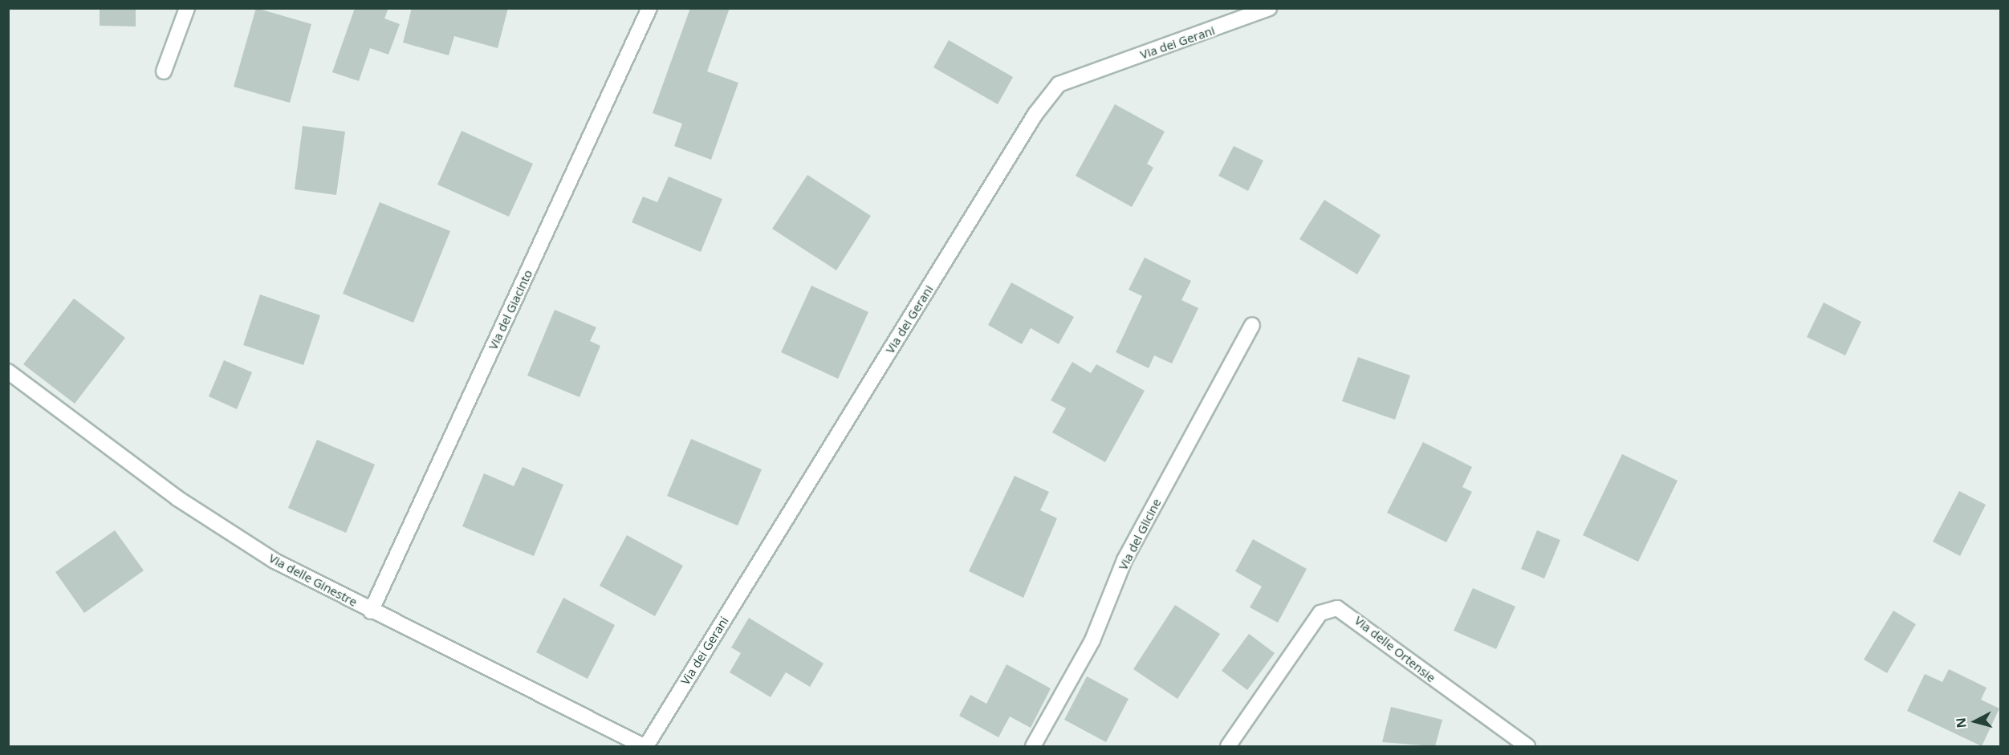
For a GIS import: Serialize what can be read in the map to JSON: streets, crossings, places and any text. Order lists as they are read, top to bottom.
{
  "streets": {
    "street": [
      "Via dei Gerani",
      "Via del Giacinto",
      "Via del Glicine",
      "Via delle Ginestre",
      "Via delle Ortensie"
    ]
  },
  "crossings": [
    ["Via dei Gerani", "Via delle Ginestre"],
    ["Via del Giacinto", "Via delle Ginestre"]
  ],
  "north": "left"
}
